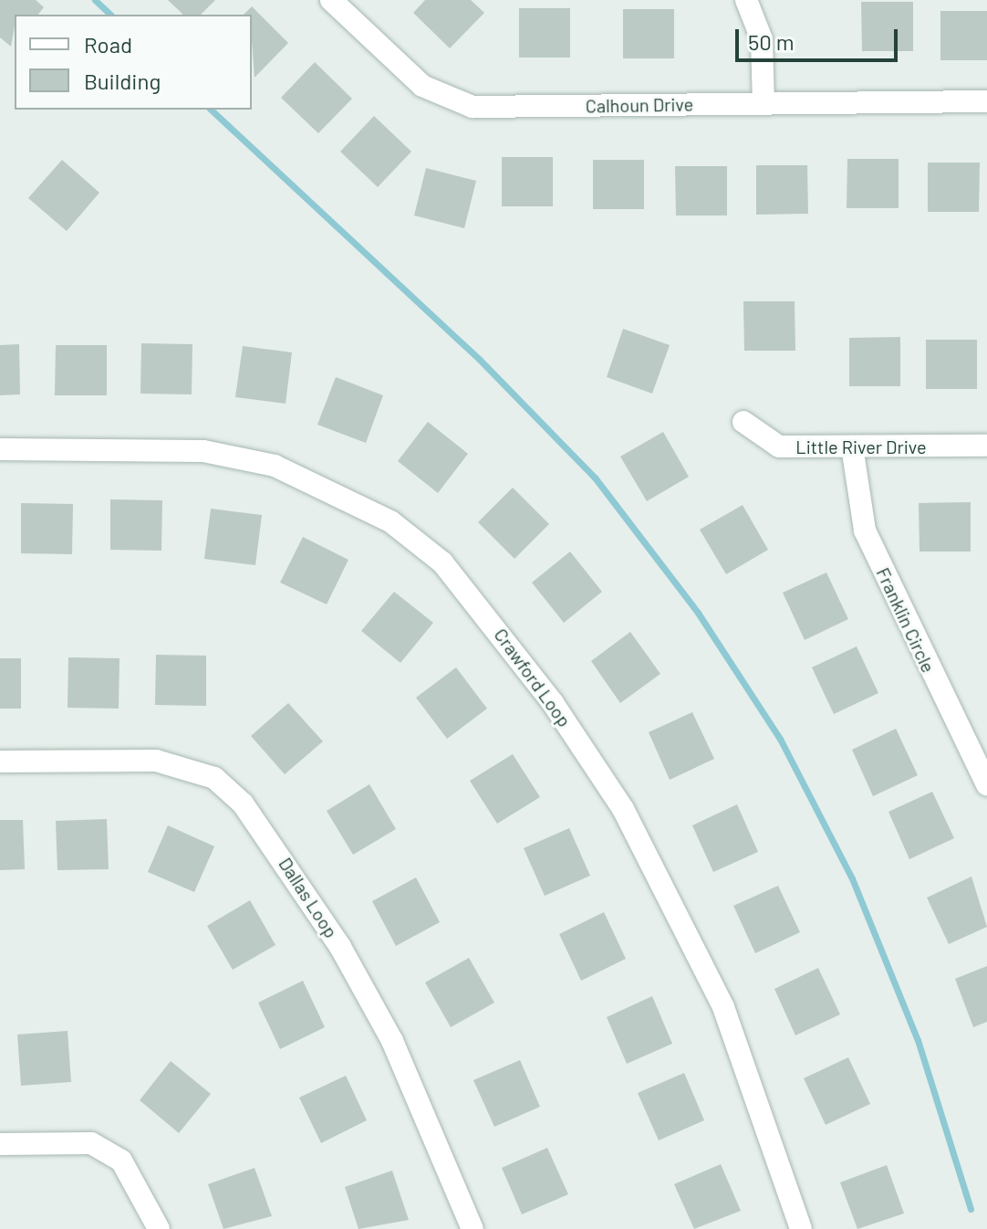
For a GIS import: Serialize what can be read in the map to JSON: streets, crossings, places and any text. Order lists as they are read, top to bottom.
{
  "streets": {
    "street": [
      "Calhoun Drive",
      "Little River Drive",
      "Franklin Circle",
      "Crawford Loop",
      "Dallas Loop"
    ]
  },
  "crossings": [
    ["Little River Drive", "Franklin Circle"]
  ],
  "legend": ["Road", "Building"],
  "scale_bar": "50 m"
}
